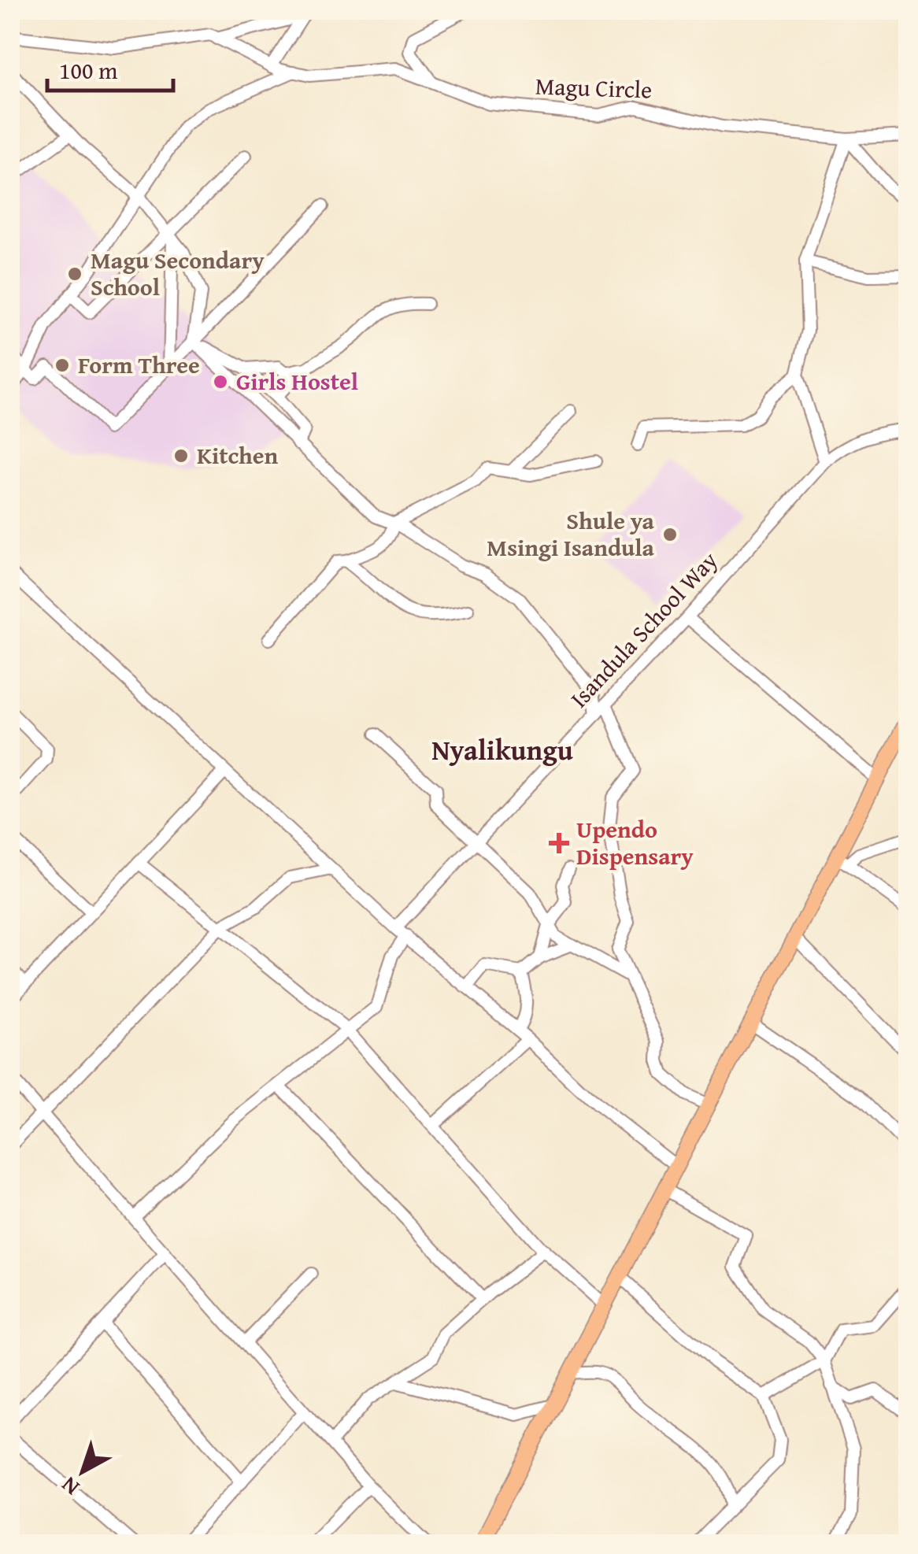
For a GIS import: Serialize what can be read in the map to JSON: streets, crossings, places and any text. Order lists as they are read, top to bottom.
{
  "streets": {
    "street": ["Magu Circle", "Isandula School Way"]
  },
  "districts": ["Nyalikungu"],
  "places": {
    "other": [
      "Magu Secondary School",
      "Form Three",
      "Girls Hostel",
      "Kitchen",
      "Shule ya Msingi Isandula"
    ],
    "health": ["Upendo Dispensary"]
  },
  "scale_bar": "100 m",
  "north": "bottom left"
}
